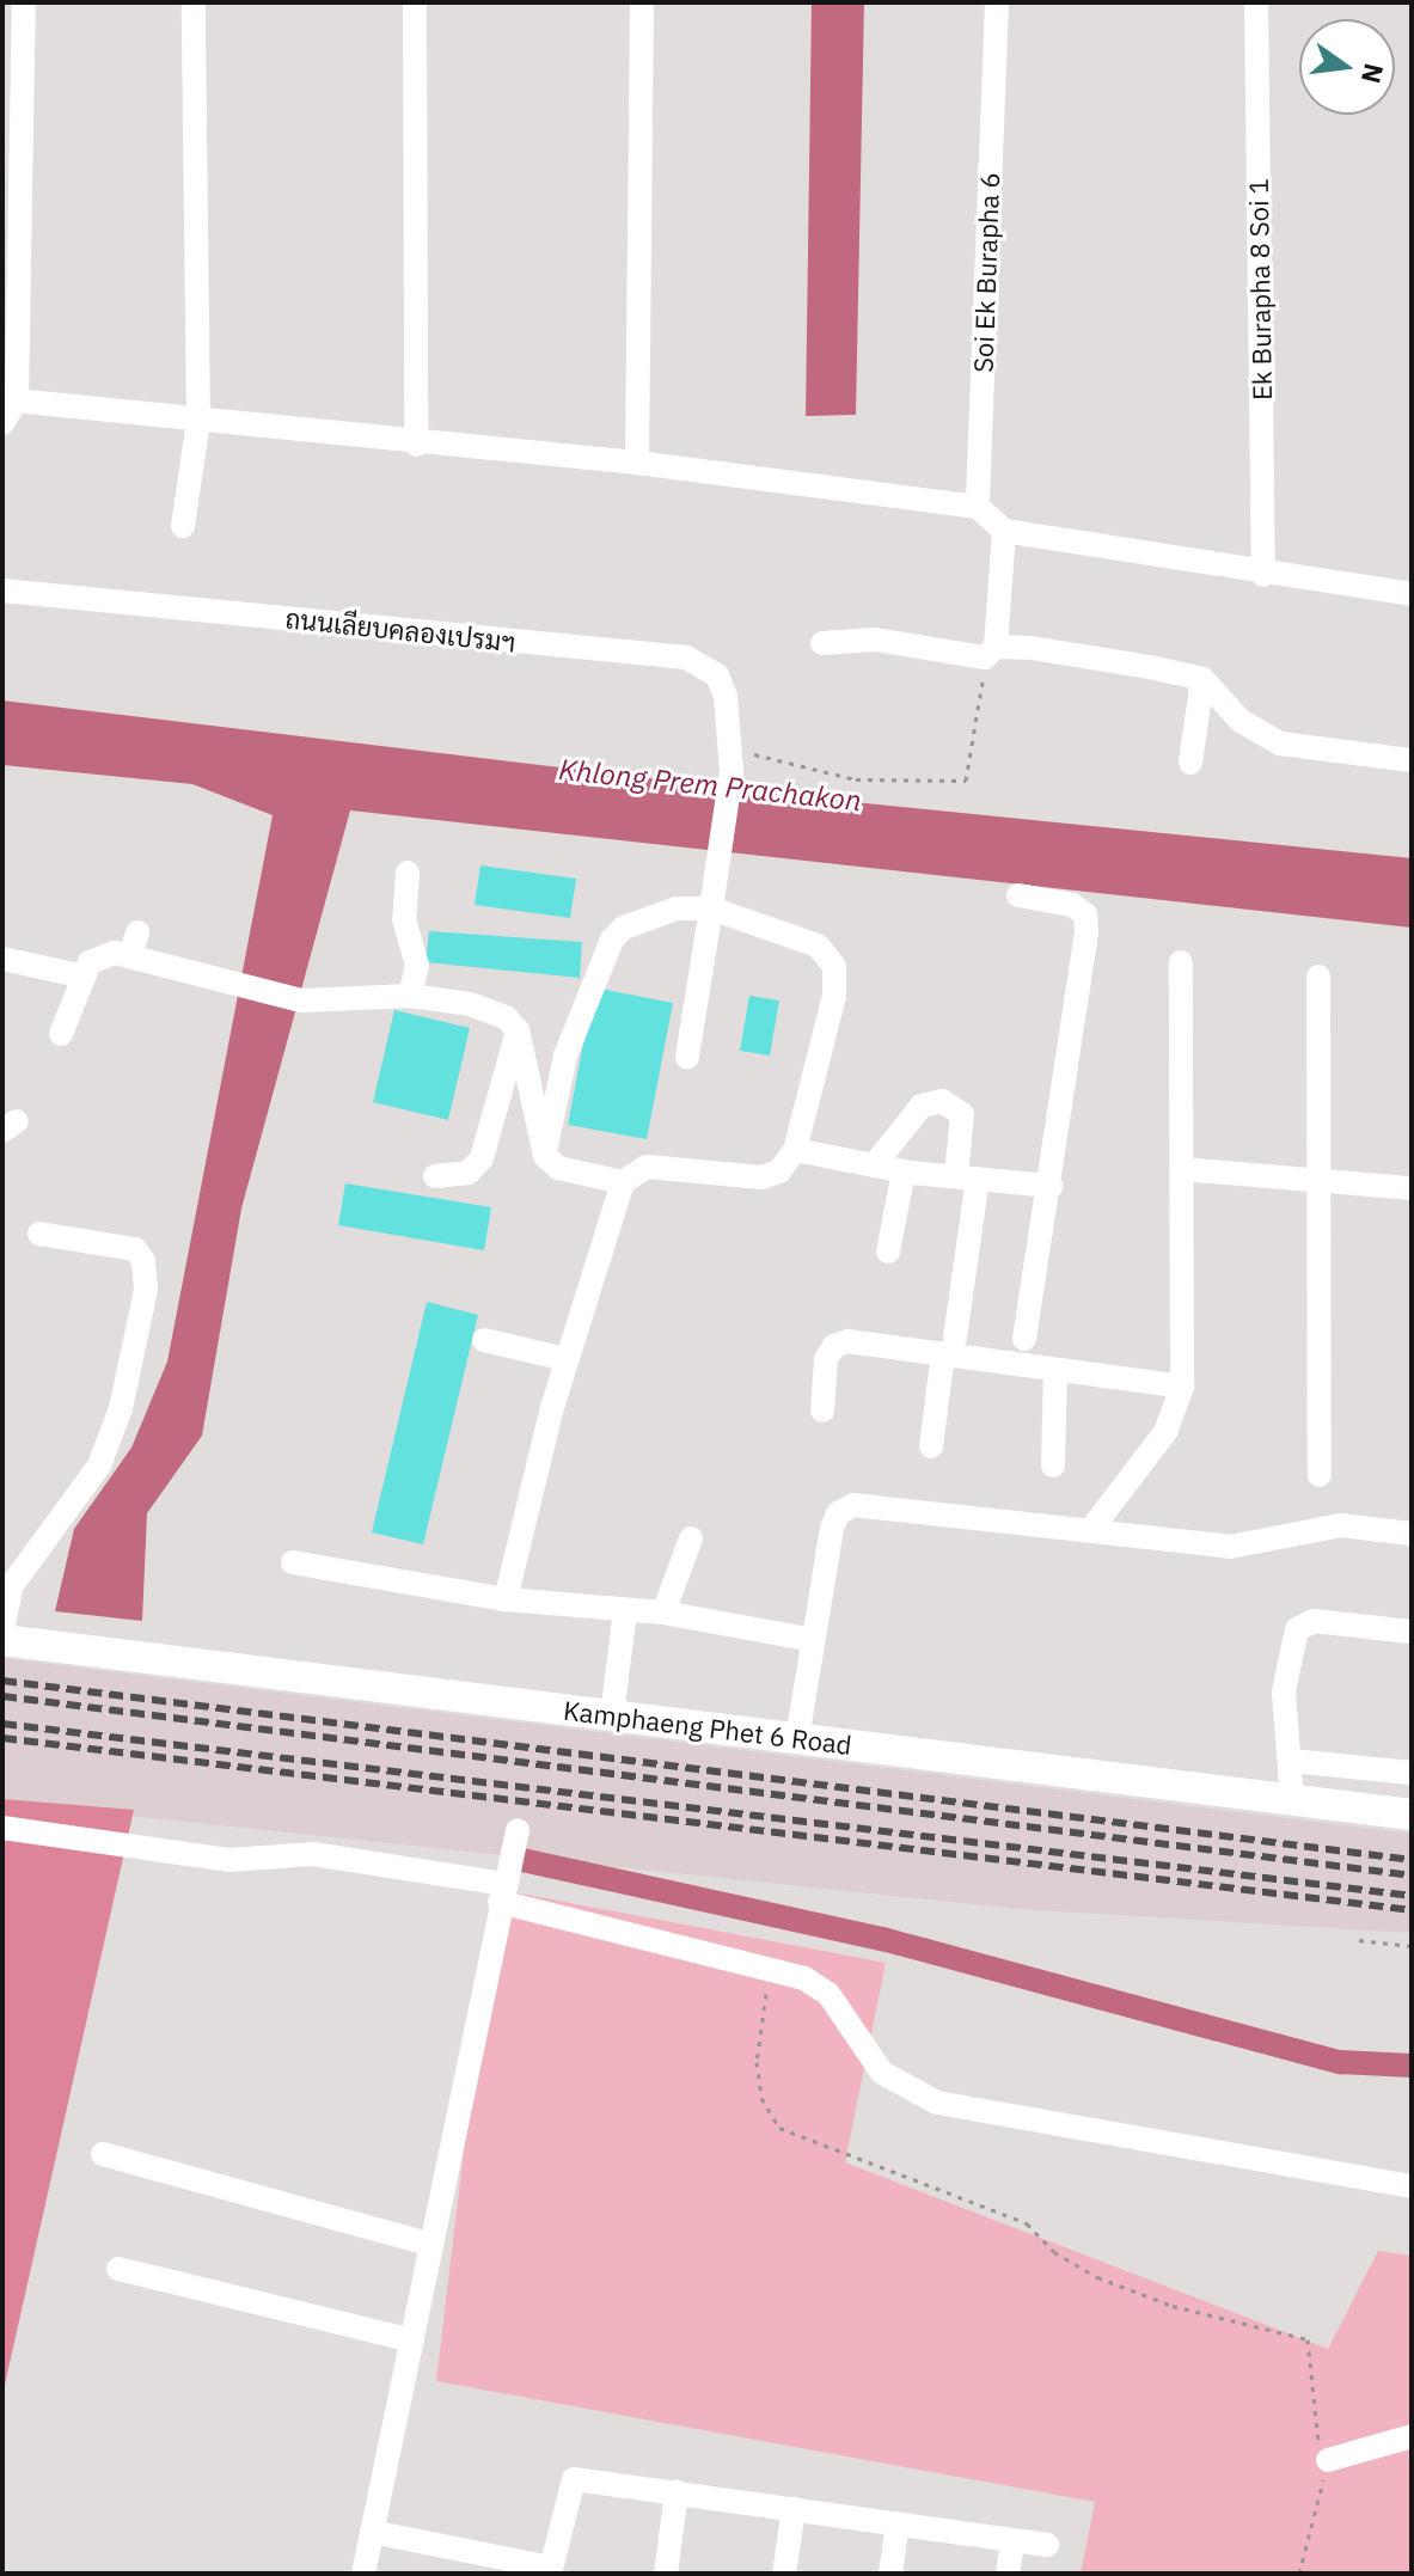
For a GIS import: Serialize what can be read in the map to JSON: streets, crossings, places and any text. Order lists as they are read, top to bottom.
{
  "streets": {
    "main road": ["Kamphaeng Phet 6 Road"],
    "street": ["Soi Ek Burapha 6", "Ek Burapha 8 Soi 1", "ถนนเลียบคลองเปรมฯ"]
  },
  "water": ["Khlong Prem Prachakon"],
  "north": "right"
}
